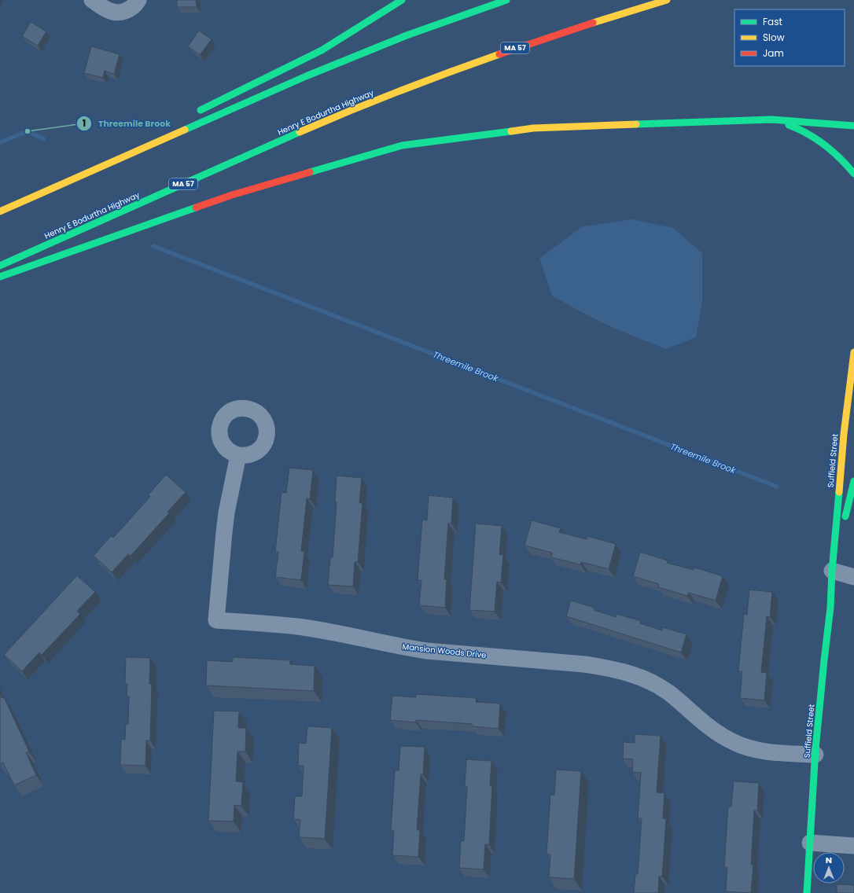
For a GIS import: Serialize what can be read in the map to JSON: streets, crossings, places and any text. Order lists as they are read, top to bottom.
{
  "streets": {
    "main road": ["MA 57", "Henry E Bodurtha Highway", "Suffield Street"],
    "street": ["Mansion Woods Drive"]
  },
  "crossings": [
    ["Suffield Street", "Mansion Woods Drive"]
  ],
  "water": ["Threemile Brook"],
  "places": ["Threemile Brook"],
  "legend": ["Fast", "Slow", "Jam"],
  "north": "top"
}
